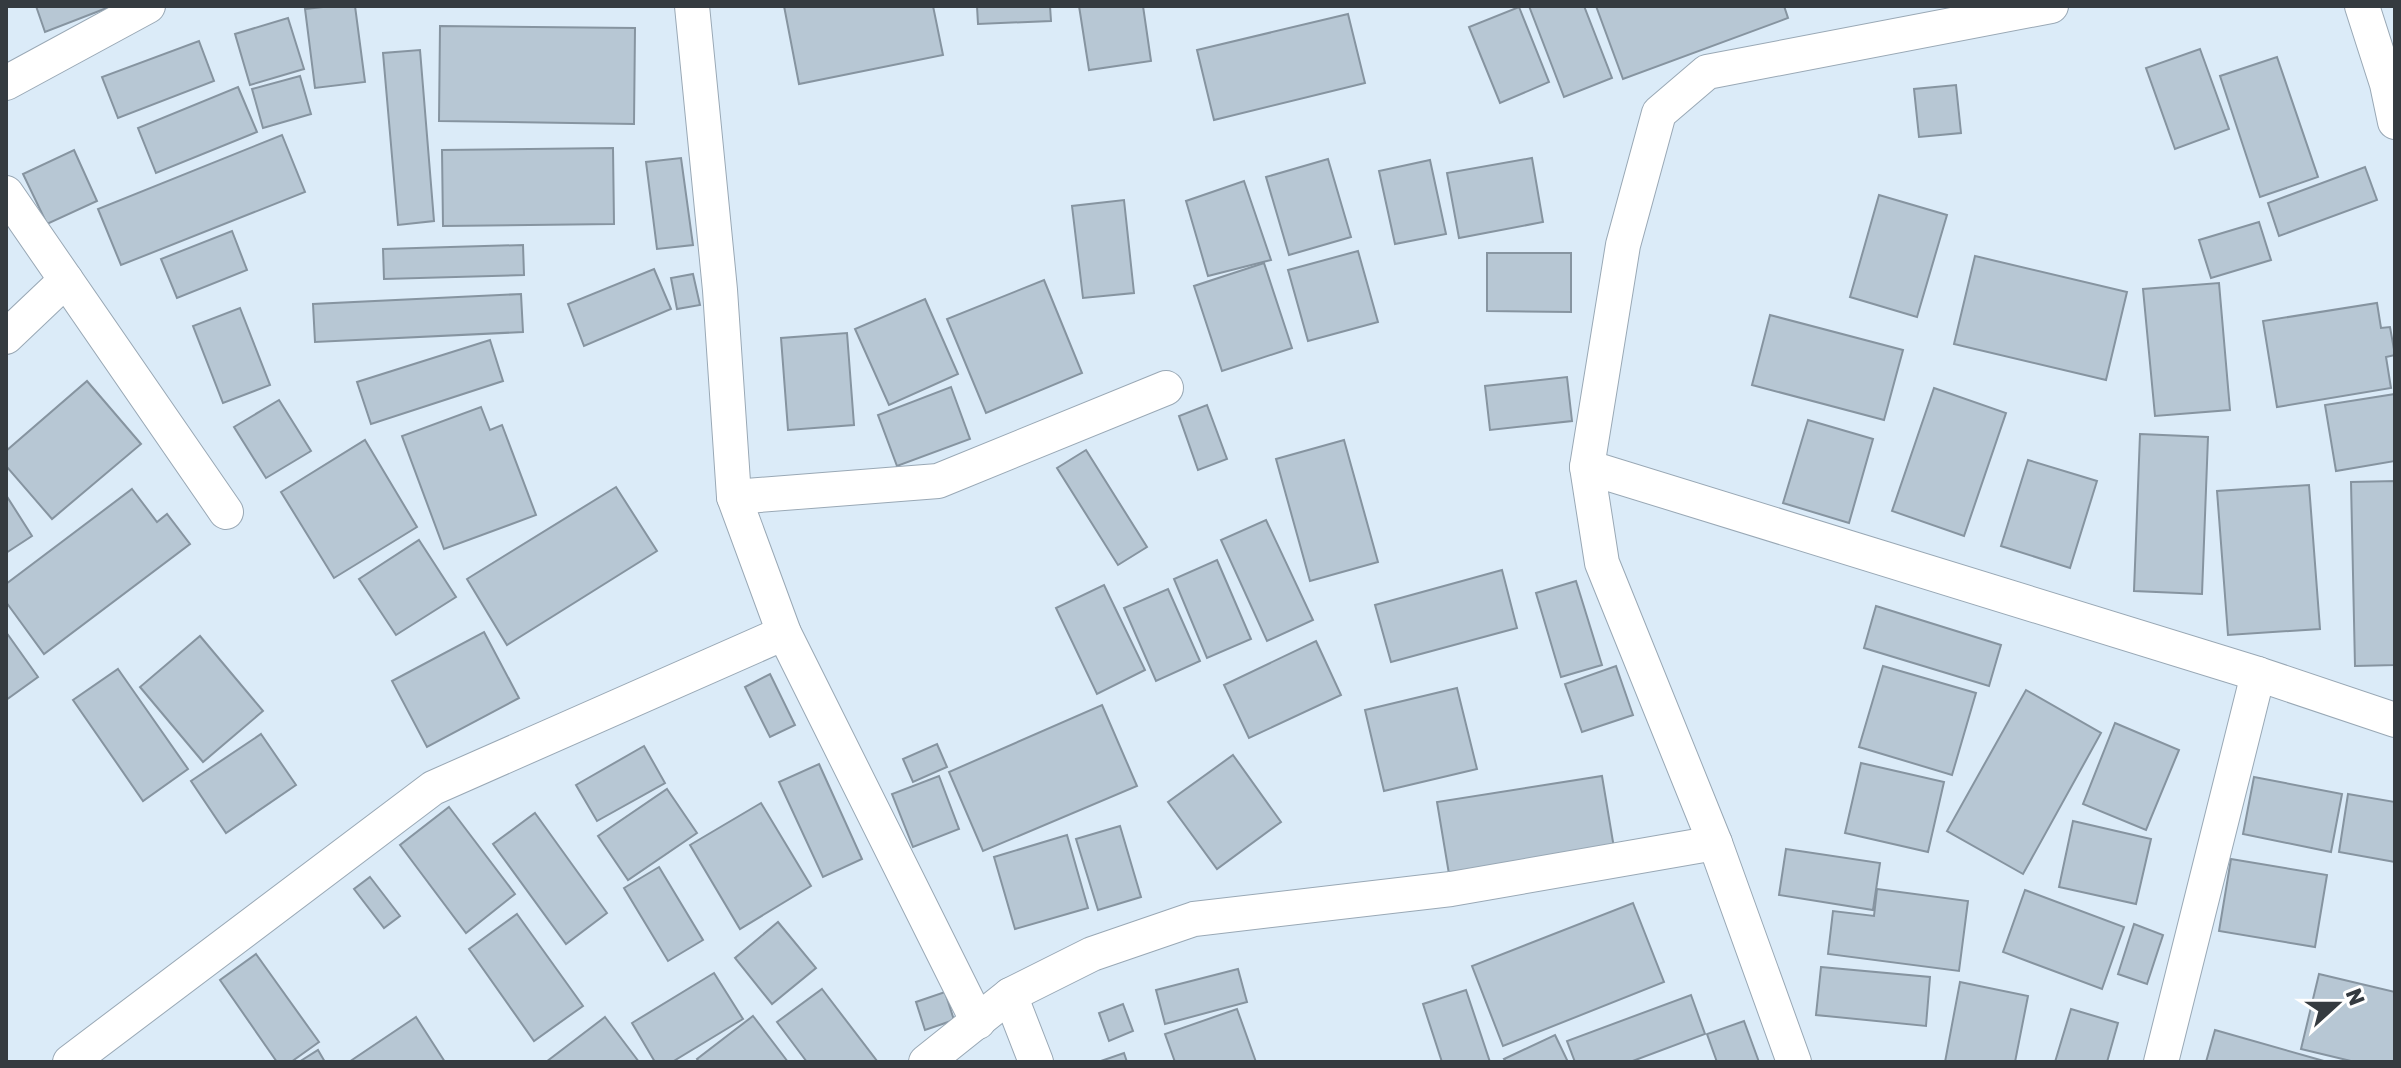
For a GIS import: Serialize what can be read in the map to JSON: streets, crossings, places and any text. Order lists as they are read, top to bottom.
{
  "north": "right"
}
